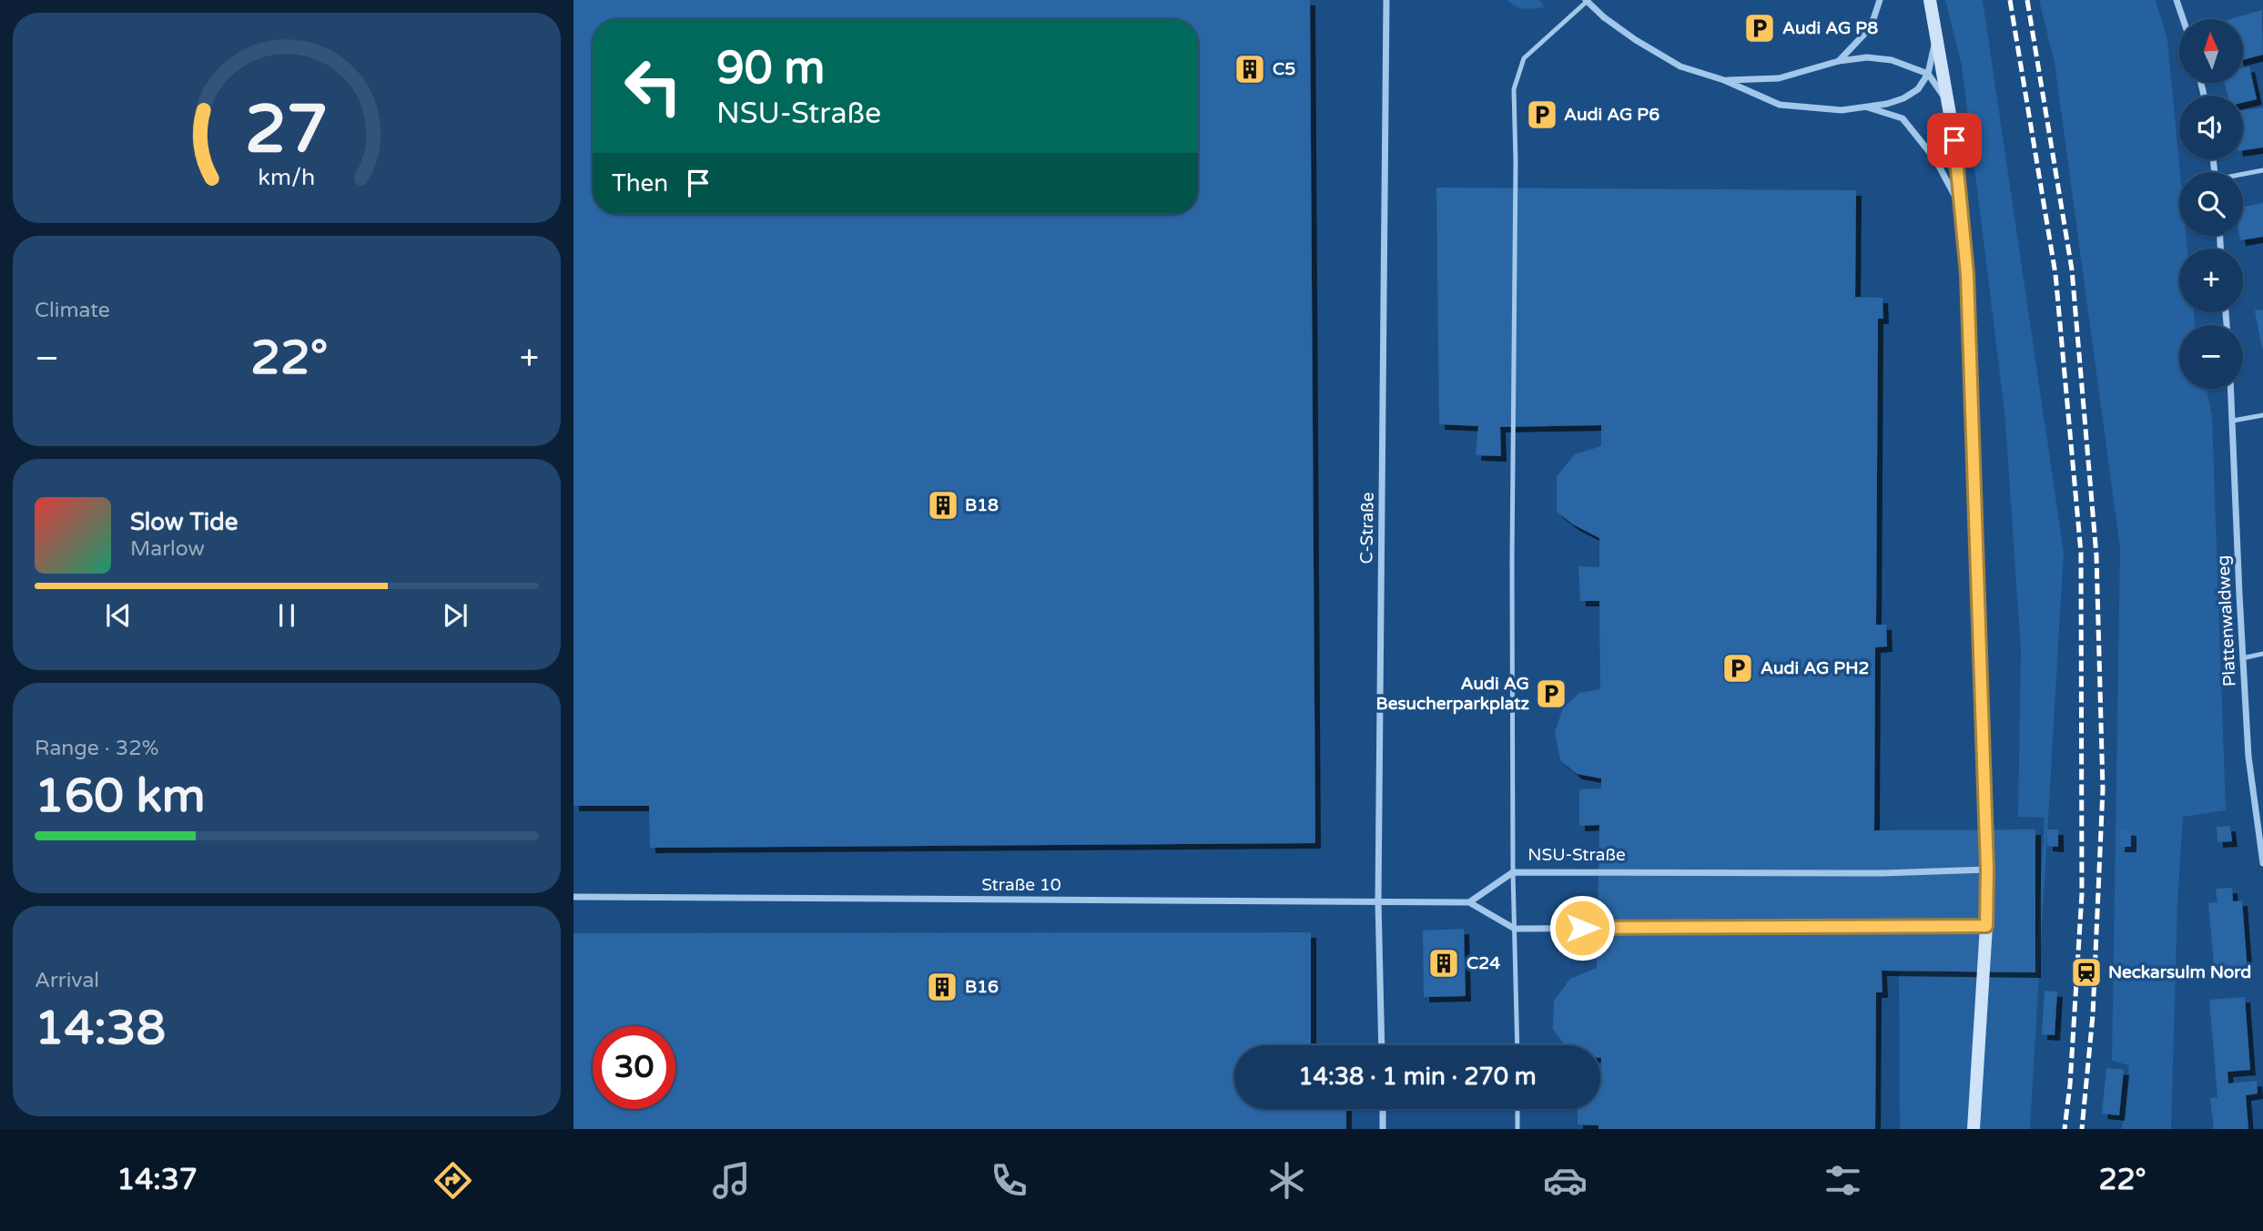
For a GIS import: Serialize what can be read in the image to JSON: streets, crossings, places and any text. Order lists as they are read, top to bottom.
{
  "streets": {
    "street": [
      "C-Straße",
      "Plattenwaldweg",
      "NSU-Straße",
      "Straße 10"
    ]
  },
  "crossings": [
    ["C-Straße", "Straße 10"],
    ["NSU-Straße", "Straße 10"]
  ],
  "places": {
    "parking": [
      "Audi AG P8",
      "Audi AG P6",
      "Audi AG PH2",
      "Audi AG Besucherparkplatz"
    ],
    "building": [
      "C5",
      "B18",
      "C24",
      "B16"
    ],
    "station": ["Neckarsulm Nord"]
  },
  "north": "top",
  "page": {
    "map_buttons": ["+", "−"],
    "turn": ["90 m", "NSU-Straße"],
    "then": "Then",
    "tile": [
      "Climate",
      ["Range · 32%", "160 km"],
      ["Arrival", "14:38"]
    ],
    "heat": ["−", "22°", "+"],
    "song": ["Slow Tide", "Marlow"],
    "limit": "30",
    "trip": "14:38 · 1 min · 270 m",
    "tabs": ["14:37", "22°"],
    "gauge": ["27", "km/h"]
  }
}
